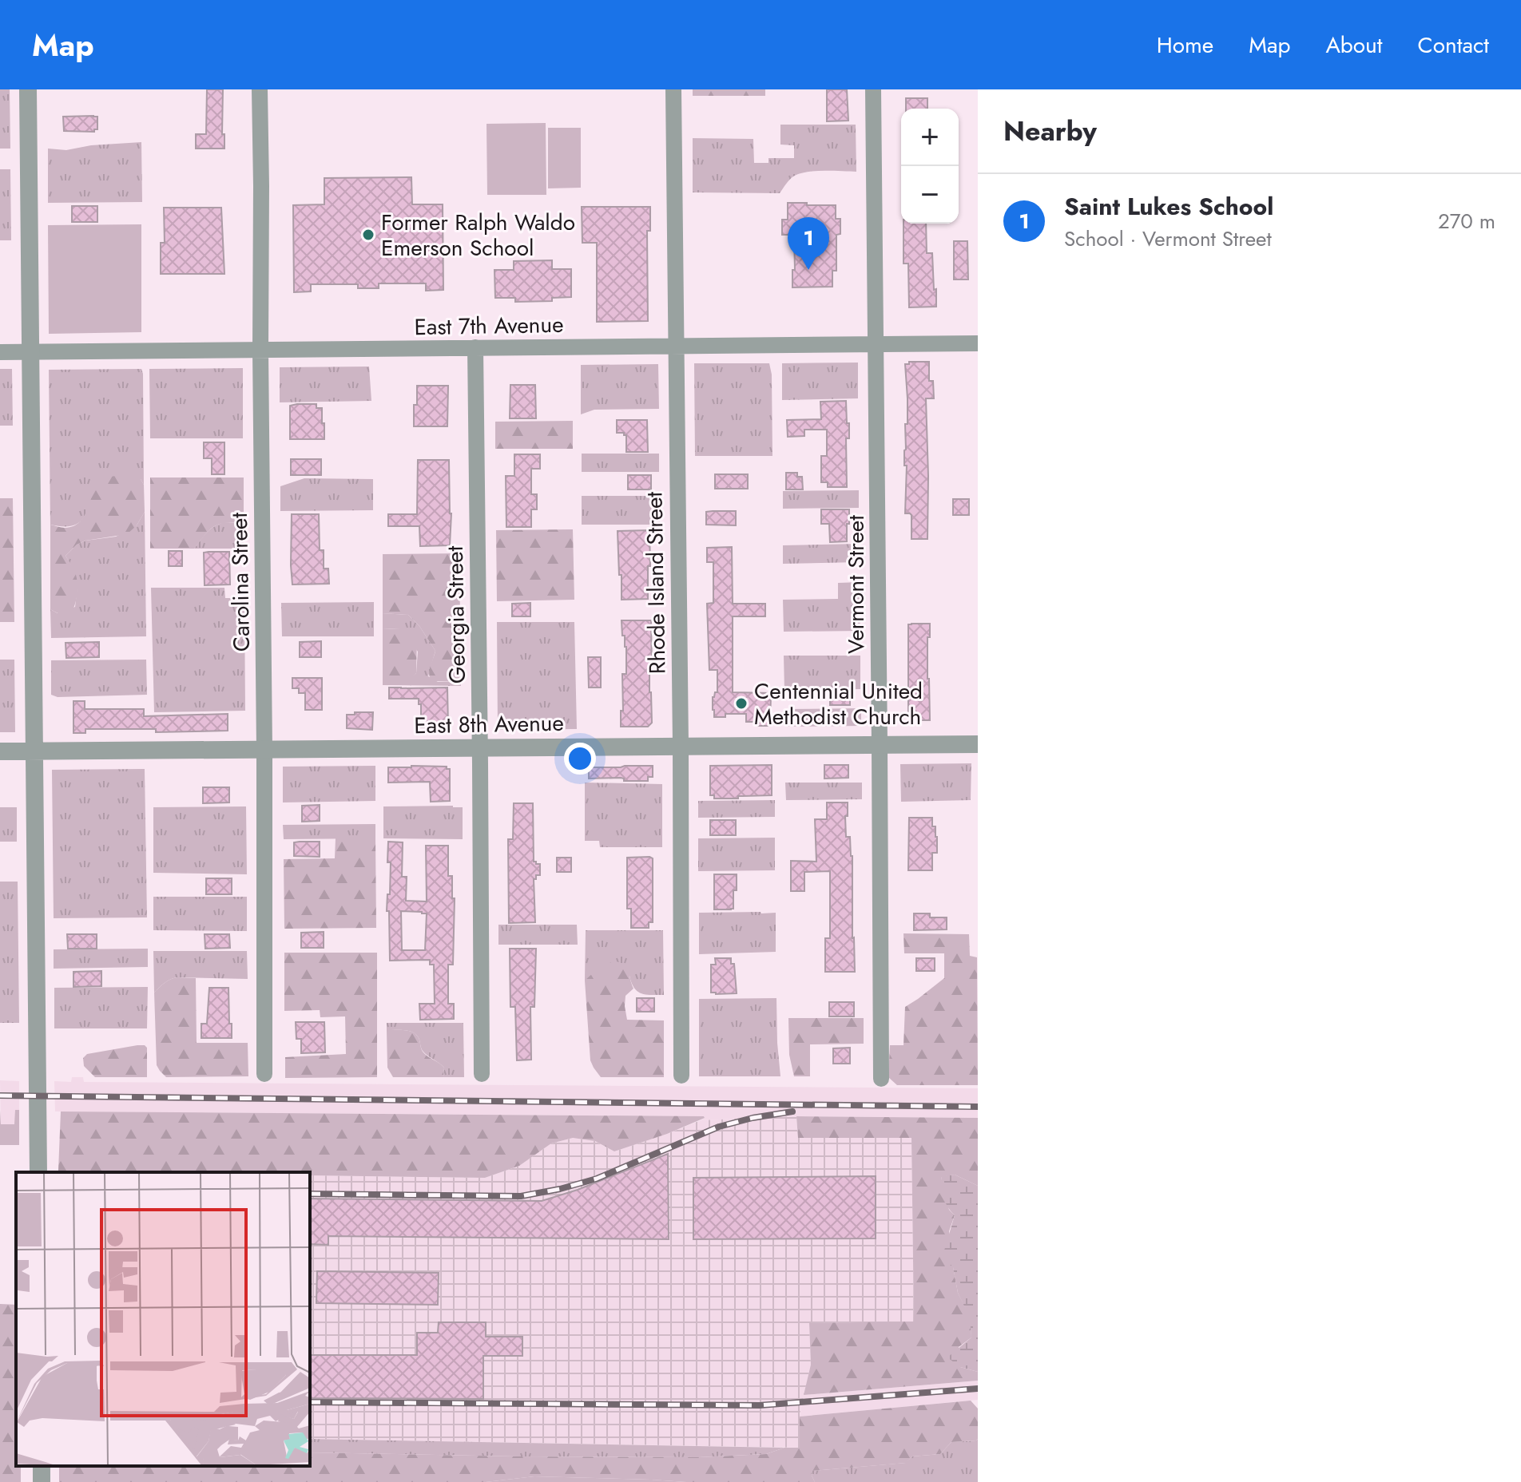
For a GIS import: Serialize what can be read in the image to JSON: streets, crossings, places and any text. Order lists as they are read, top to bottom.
{
  "streets": {
    "street": [
      "East 7th Avenue",
      "Carolina Street",
      "Rhode Island Street",
      "Vermont Street",
      "Georgia Street",
      "East 8th Avenue"
    ]
  },
  "crossings": [
    ["East 7th Avenue", "Carolina Street"],
    ["East 7th Avenue", "Rhode Island Street"],
    ["East 7th Avenue", "Vermont Street"],
    ["East 7th Avenue", "Georgia Street"],
    ["Carolina Street", "East 8th Avenue"],
    ["Rhode Island Street", "East 8th Avenue"],
    ["Vermont Street", "East 8th Avenue"],
    ["Georgia Street", "East 8th Avenue"]
  ],
  "places": ["Former Ralph Waldo Emerson School", "Centennial United Methodist Church"],
  "page": {
    "header": "Map",
    "nav": [
      "Home",
      "Map",
      "About",
      "Contact"
    ],
    "heading": "Nearby",
    "map_buttons": ["+", "−"],
    "list": [
      {
        "mark": "1",
        "name": "Saint Lukes School",
        "note": "School · Vermont Street",
        "value": "270 m"
      }
    ],
    "pins": "1"
  }
}
